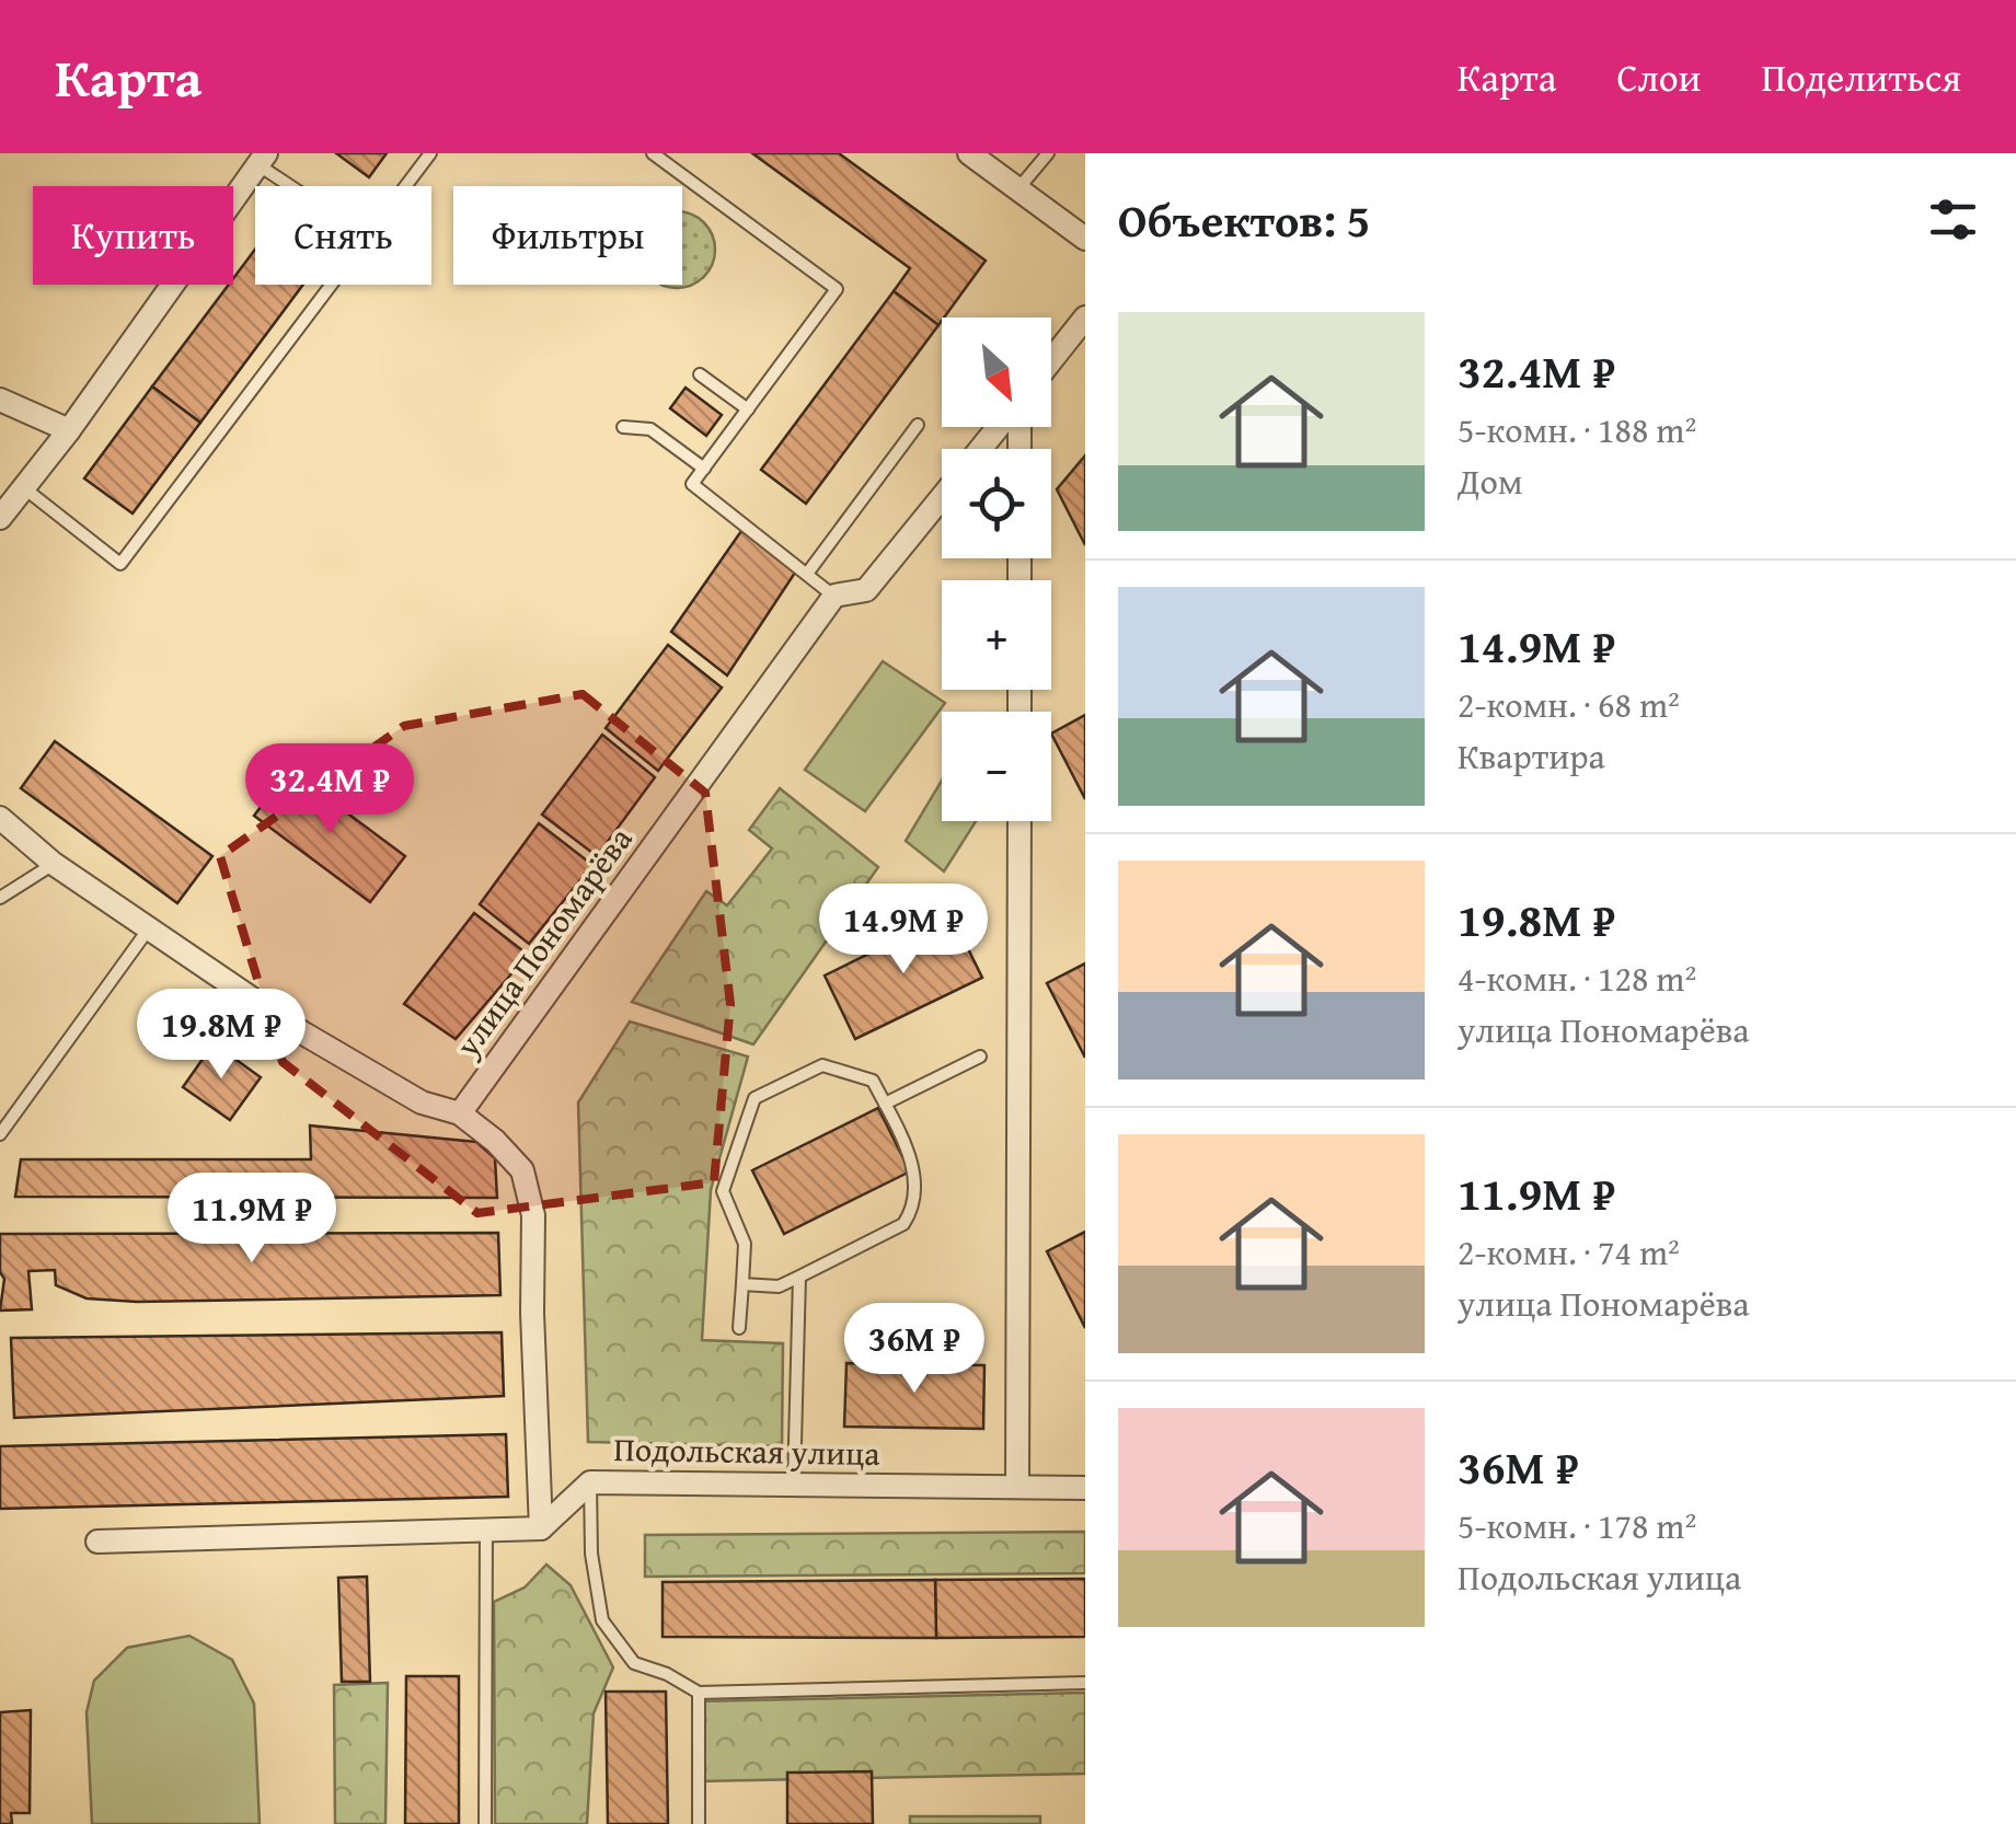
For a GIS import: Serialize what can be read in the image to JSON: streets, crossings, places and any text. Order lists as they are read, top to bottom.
{
  "streets": {
    "street": ["улица Пономарёва", "Подольская улица"]
  },
  "north": "bottom right",
  "page": {
    "header": "Карта",
    "nav": ["Карта", "Слои", "Поделиться"],
    "heading": "Объектов: 5",
    "chip": ["Купить", "Снять", "Фильтры"],
    "list": [
      {
        "name": "32.4M ₽",
        "note": "5-комн. · 188 m² · Дом"
      },
      {
        "name": "14.9M ₽",
        "note": "2-комн. · 68 m² · Квартира"
      },
      {
        "name": "19.8M ₽",
        "note": "4-комн. · 128 m² · улица Пономарёва"
      },
      {
        "name": "11.9M ₽",
        "note": "2-комн. · 74 m² · улица Пономарёва"
      },
      {
        "name": "36M ₽",
        "note": "5-комн. · 178 m² · Подольская улица"
      }
    ],
    "map_buttons": ["+", "−"],
    "price": [
      "32.4M ₽",
      "14.9M ₽",
      "19.8M ₽",
      "11.9M ₽",
      "36M ₽"
    ]
  }
}
